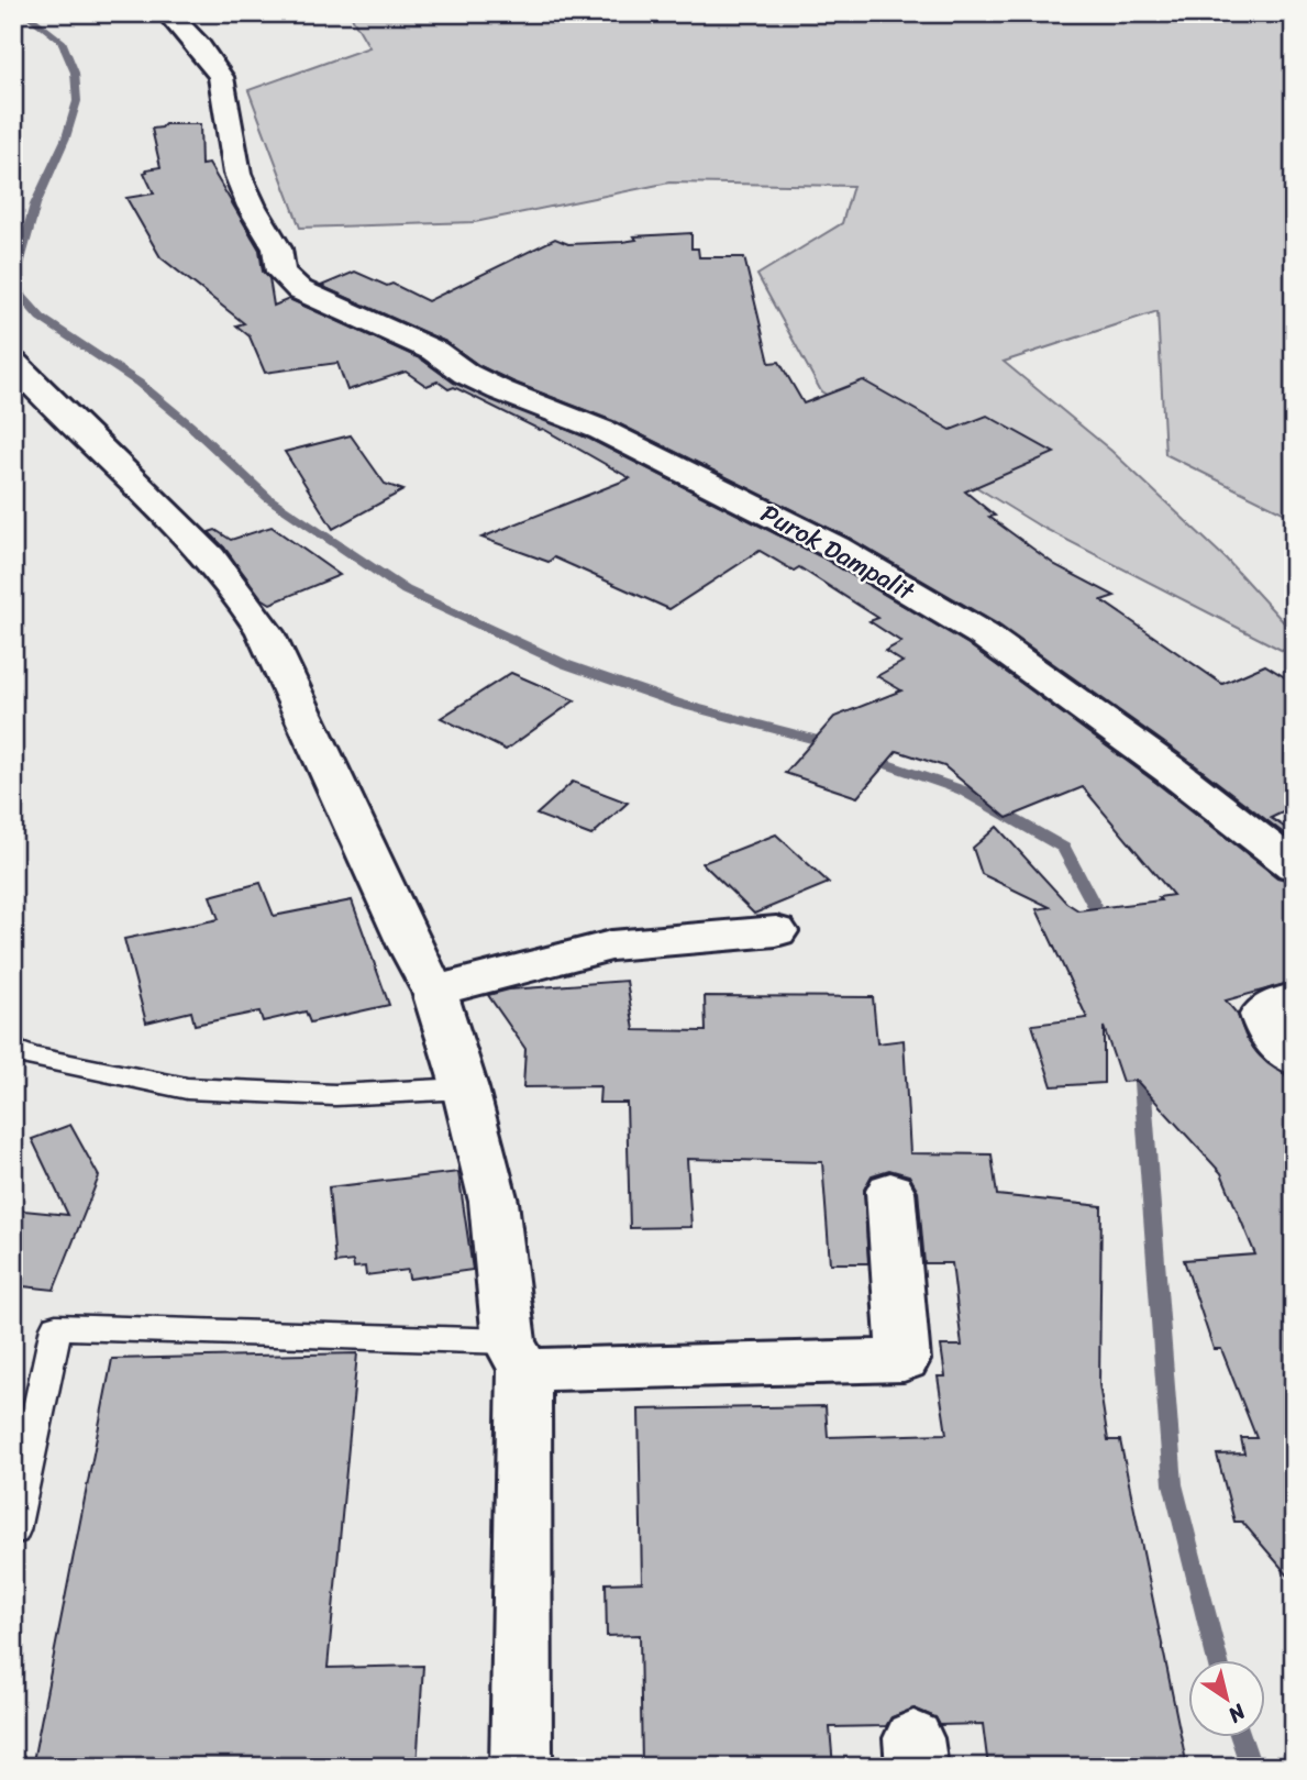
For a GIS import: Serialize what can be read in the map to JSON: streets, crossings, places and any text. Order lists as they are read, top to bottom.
{
  "streets": {
    "street": ["Purok Dampalit"]
  },
  "north": "bottom right"
}
